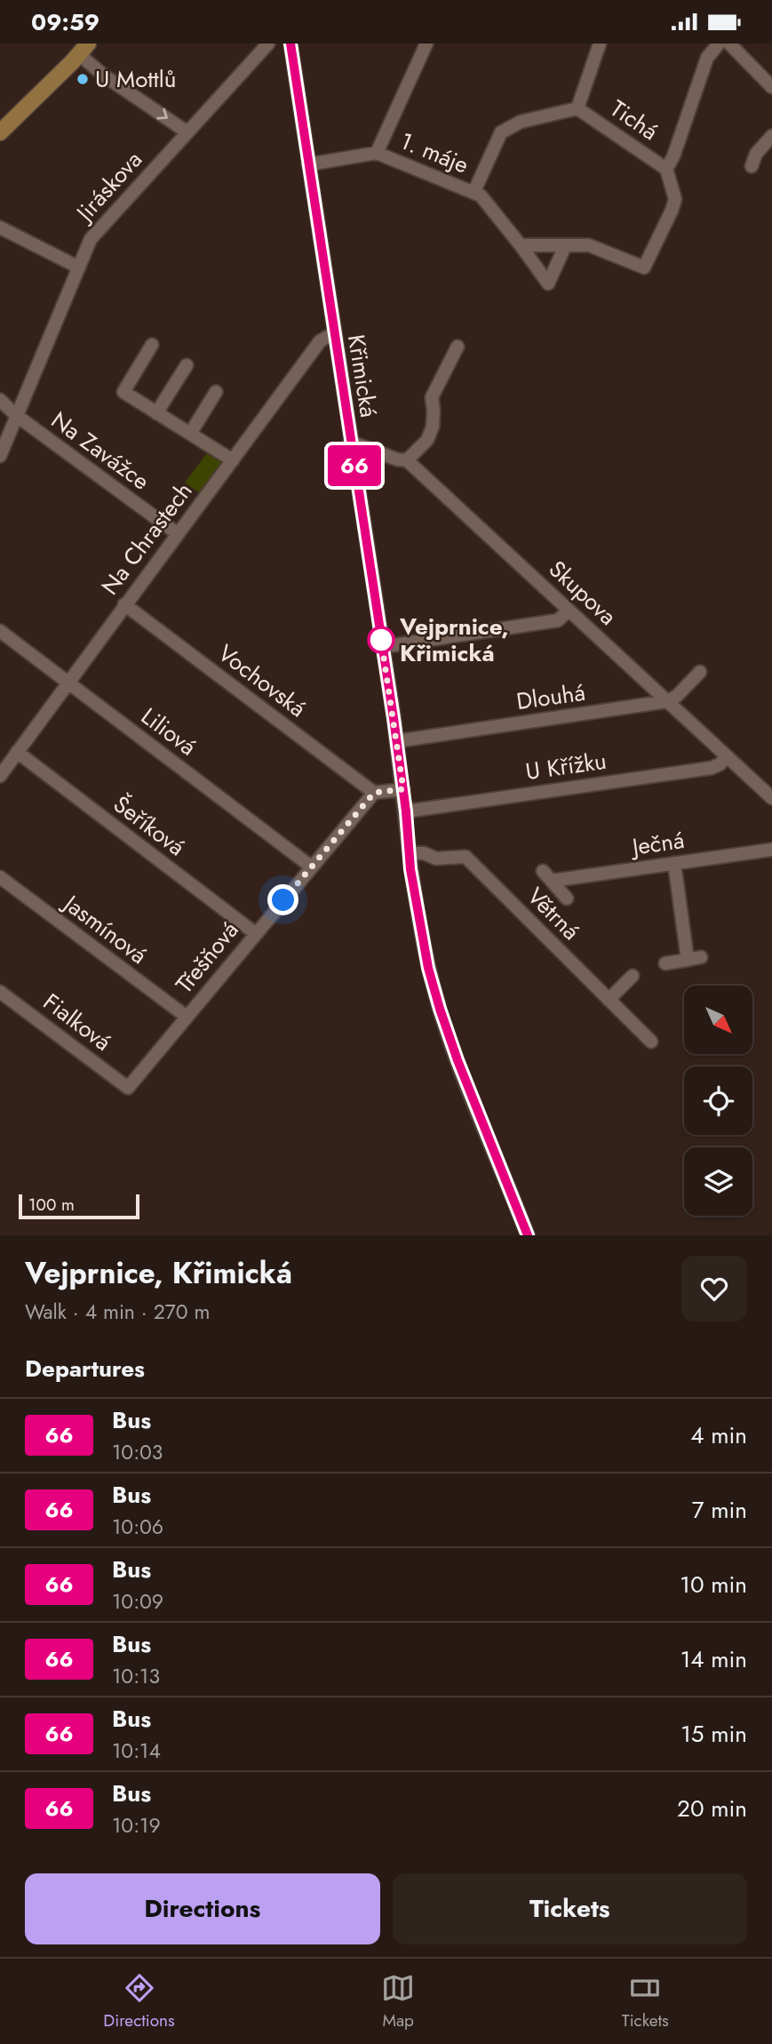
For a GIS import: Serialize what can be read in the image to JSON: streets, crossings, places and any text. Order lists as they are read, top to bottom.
{
  "streets": {
    "street": [
      "Tichá",
      "1. máje",
      "Jiráskova",
      "Křimická",
      "Na Zavážce",
      "Na Chrastech",
      "Skupova",
      "Vochovská",
      "Dlouhá",
      "Liliová",
      "U Křížku",
      "Šeříková",
      "Ječná",
      "Větrná",
      "Jasmínová",
      "Třešňová",
      "Fialková"
    ]
  },
  "crossings": [
    ["1. máje", "Křimická"],
    ["Jiráskova", "Na Zavážce"],
    ["Křimická", "Na Chrastech"],
    ["Křimická", "Skupova"],
    ["Křimická", "Dlouhá"],
    ["Křimická", "U Křížku"],
    ["Křimická", "Větrná"],
    ["Na Zavážce", "Na Chrastech"],
    ["Na Chrastech", "Vochovská"],
    ["Na Chrastech", "Liliová"],
    ["Na Chrastech", "Šeříková"],
    ["Skupova", "Dlouhá"],
    ["Skupova", "U Křížku"],
    ["Vochovská", "Třešňová"],
    ["Liliová", "Třešňová"],
    ["Šeříková", "Třešňová"],
    ["Jasmínová", "Třešňová"],
    ["Třešňová", "Fialková"]
  ],
  "places": ["U Mottlů", "Vejprnice, Křimická"],
  "lines": ["bus line 66"],
  "scale_bar": "100 m",
  "north": "bottom right",
  "page": {
    "status": "09:59",
    "on_map": "66",
    "scale": "100 m",
    "heading": [
      ["Vejprnice, Křimická", "Walk · 4 min · 270 m"],
      "Departures"
    ],
    "list": [
      {
        "mark": "66",
        "name": "Bus",
        "note": "10:03",
        "value": "4 min"
      },
      {
        "mark": "66",
        "name": "Bus",
        "note": "10:06",
        "value": "7 min"
      },
      {
        "mark": "66",
        "name": "Bus",
        "note": "10:09",
        "value": "10 min"
      },
      {
        "mark": "66",
        "name": "Bus",
        "note": "10:13",
        "value": "14 min"
      },
      {
        "mark": "66",
        "name": "Bus",
        "note": "10:14",
        "value": "15 min"
      },
      {
        "mark": "66",
        "name": "Bus",
        "note": "10:19",
        "value": "20 min"
      }
    ],
    "buttons": ["Directions", "Tickets"],
    "tabs": ["Directions", "Map", "Tickets"]
  }
}
